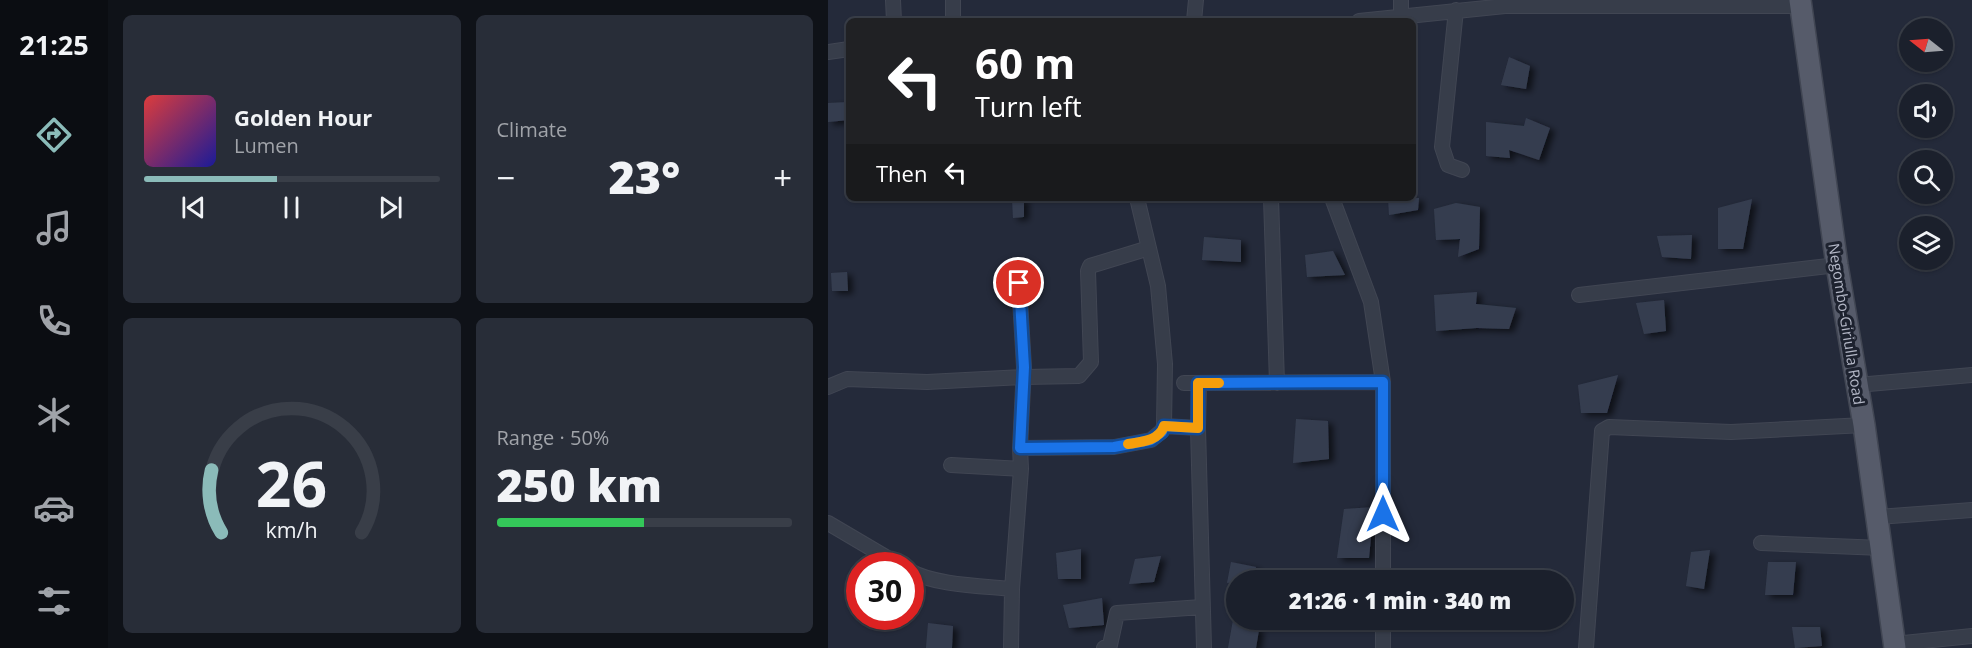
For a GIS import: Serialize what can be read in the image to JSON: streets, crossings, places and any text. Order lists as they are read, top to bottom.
{
  "streets": {
    "main road": ["Negombo-Giriulla Road"]
  },
  "north": "left",
  "page": {
    "tabs": "21:25",
    "tile": [
      "Climate",
      ["Range · 50%", "250 km"]
    ],
    "turn": ["60 m", "Turn left"],
    "song": ["Golden Hour", "Lumen"],
    "then": "Then",
    "heat": ["−", "23°", "+"],
    "limit": "30",
    "trip": "21:26 · 1 min · 340 m",
    "gauge": ["26", "km/h"]
  }
}
